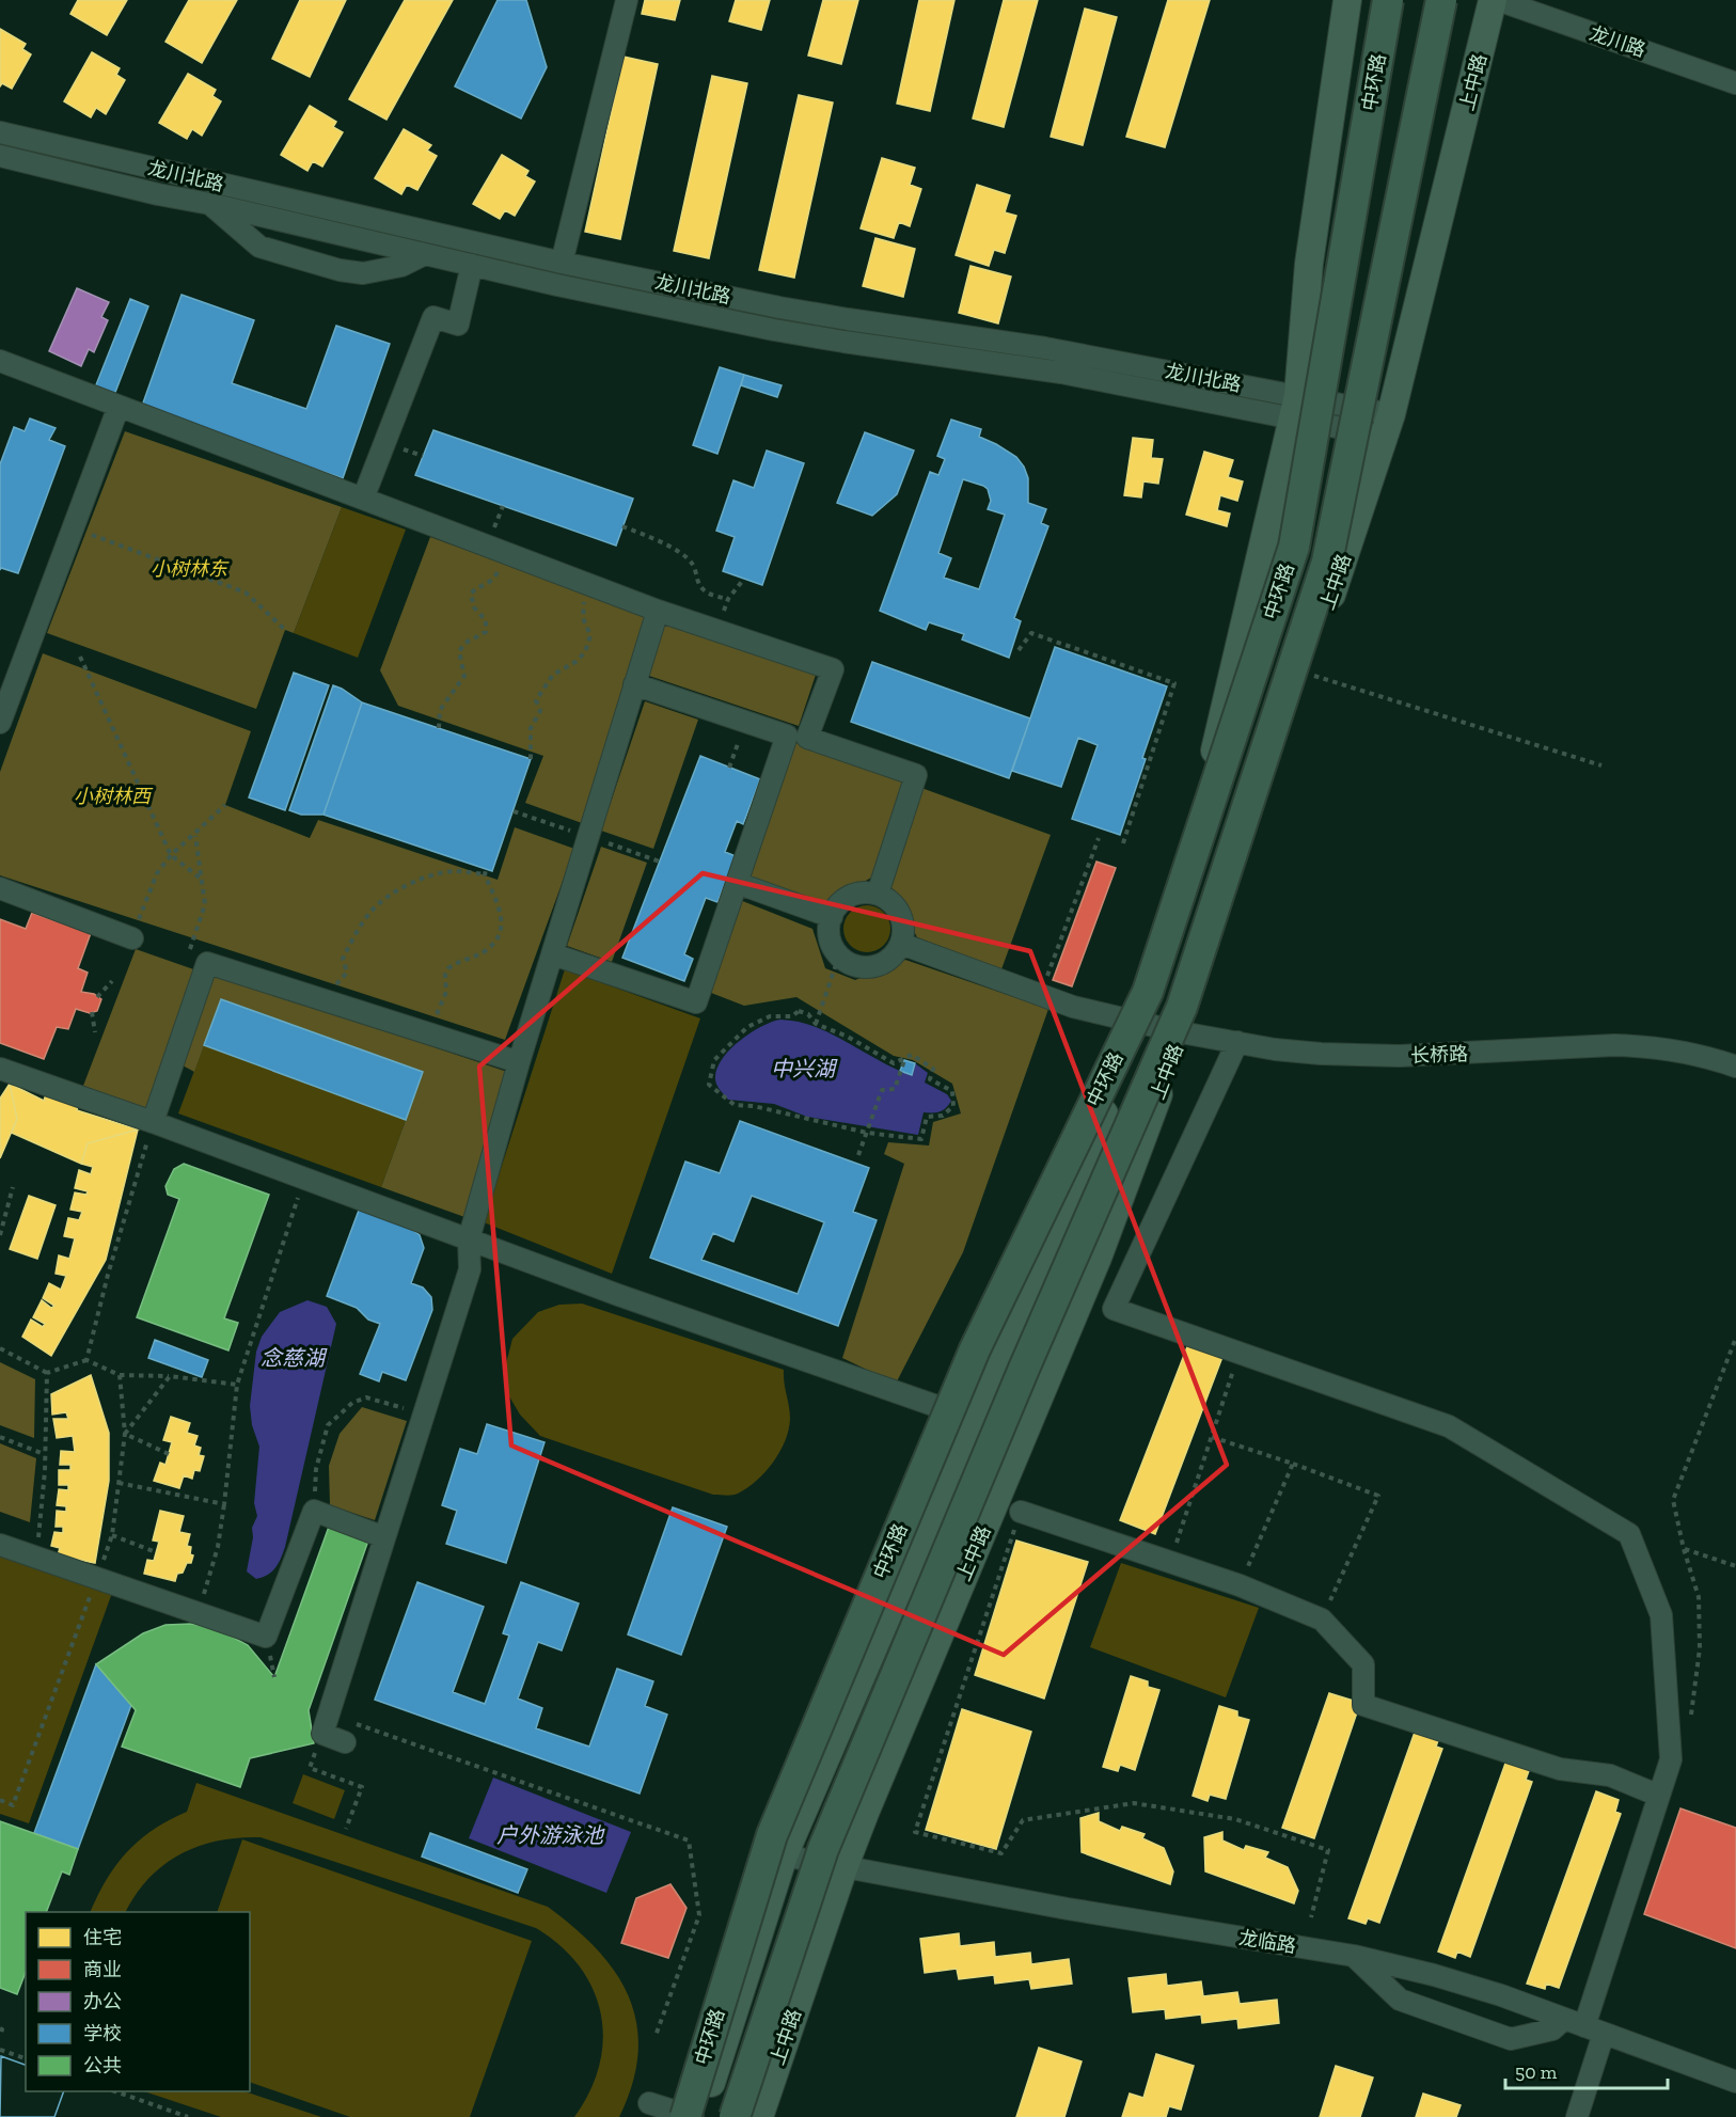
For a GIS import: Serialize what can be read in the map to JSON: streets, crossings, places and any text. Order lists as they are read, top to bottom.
{
  "streets": {
    "highway": ["中环路"],
    "main road": ["上中路"],
    "street": [
      "龙川路",
      "龙川北路",
      "长桥路",
      "龙临路"
    ]
  },
  "crossings": [
    ["上中路", "龙川北路"],
    ["上中路", "长桥路"],
    ["上中路", "龙临路"]
  ],
  "water": ["中兴湖", "念慈湖", "户外游泳池"],
  "parks": ["小树林东", "小树林西"],
  "legend": [
    "住宅",
    "商业",
    "办公",
    "学校",
    "公共"
  ],
  "scale_bar": "50 m"
}
